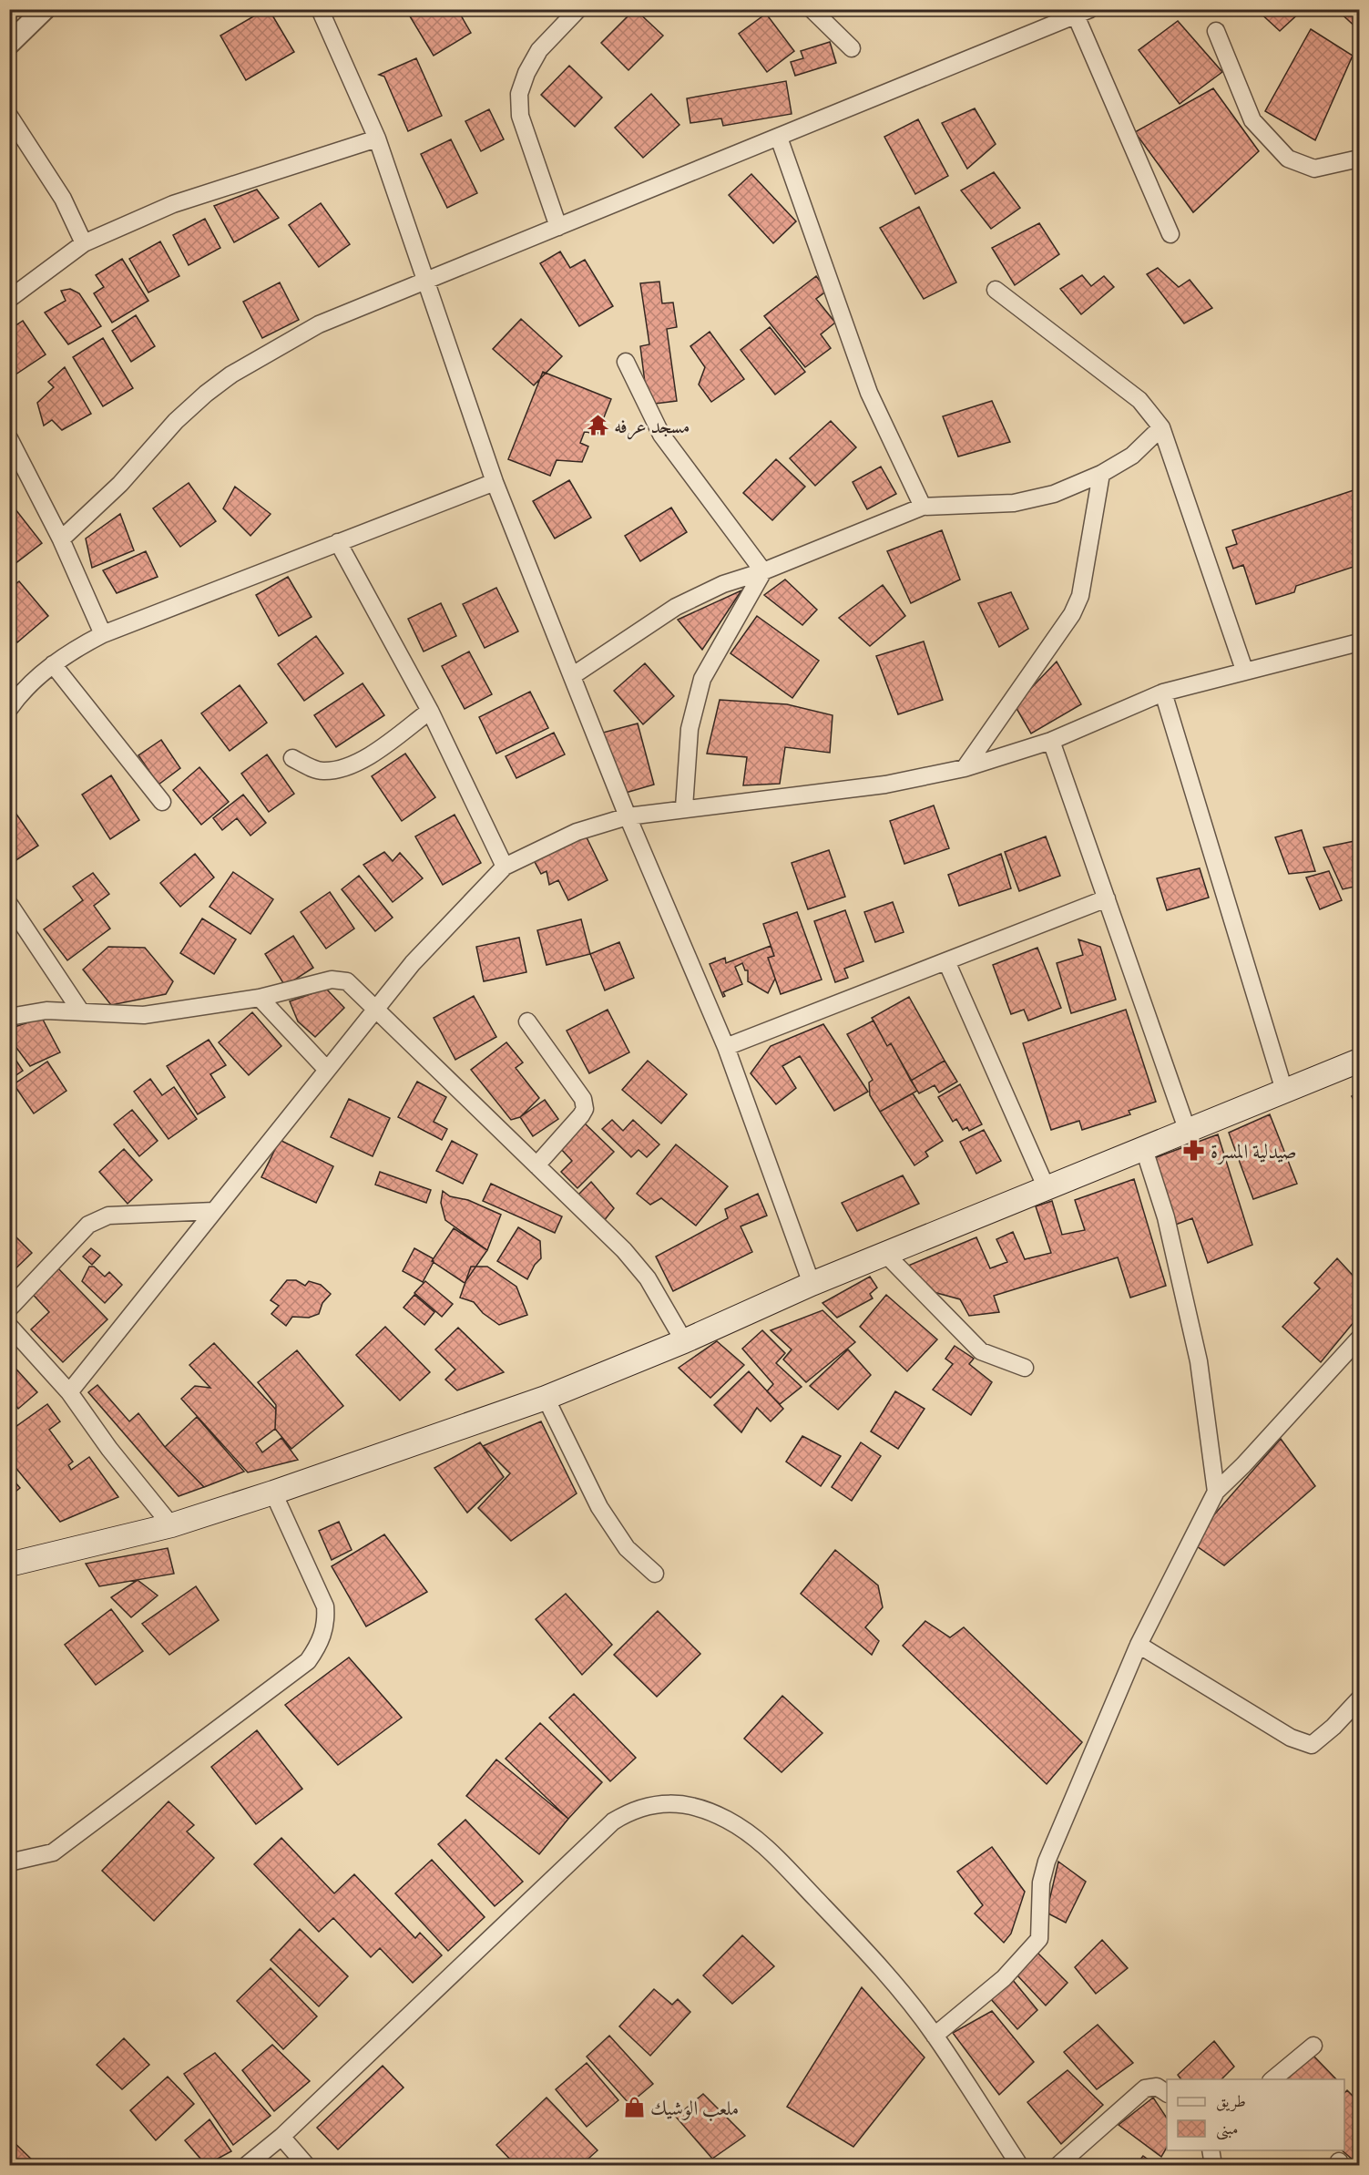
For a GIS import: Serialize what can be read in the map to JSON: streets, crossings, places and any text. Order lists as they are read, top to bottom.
{
  "places": {
    "temple": ["مسجد عرفه"],
    "pharmacy": ["صيدلية المسرة"],
    "shop": ["ملعب الوشيك"]
  },
  "legend": ["طريق", "مبنى"]
}
